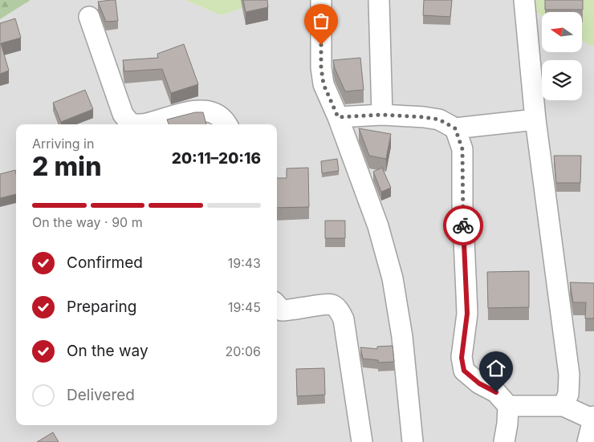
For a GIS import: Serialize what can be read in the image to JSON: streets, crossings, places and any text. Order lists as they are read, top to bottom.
{
  "north": "left",
  "page": {
    "heading": ["2 min", "Arriving in", "20:11–20:16"],
    "bar": "On the way · 90 m",
    "list": [
      ["Confirmed", "19:43"],
      ["Preparing", "19:45"],
      ["On the way", "20:06"],
      "Delivered"
    ]
  }
}
